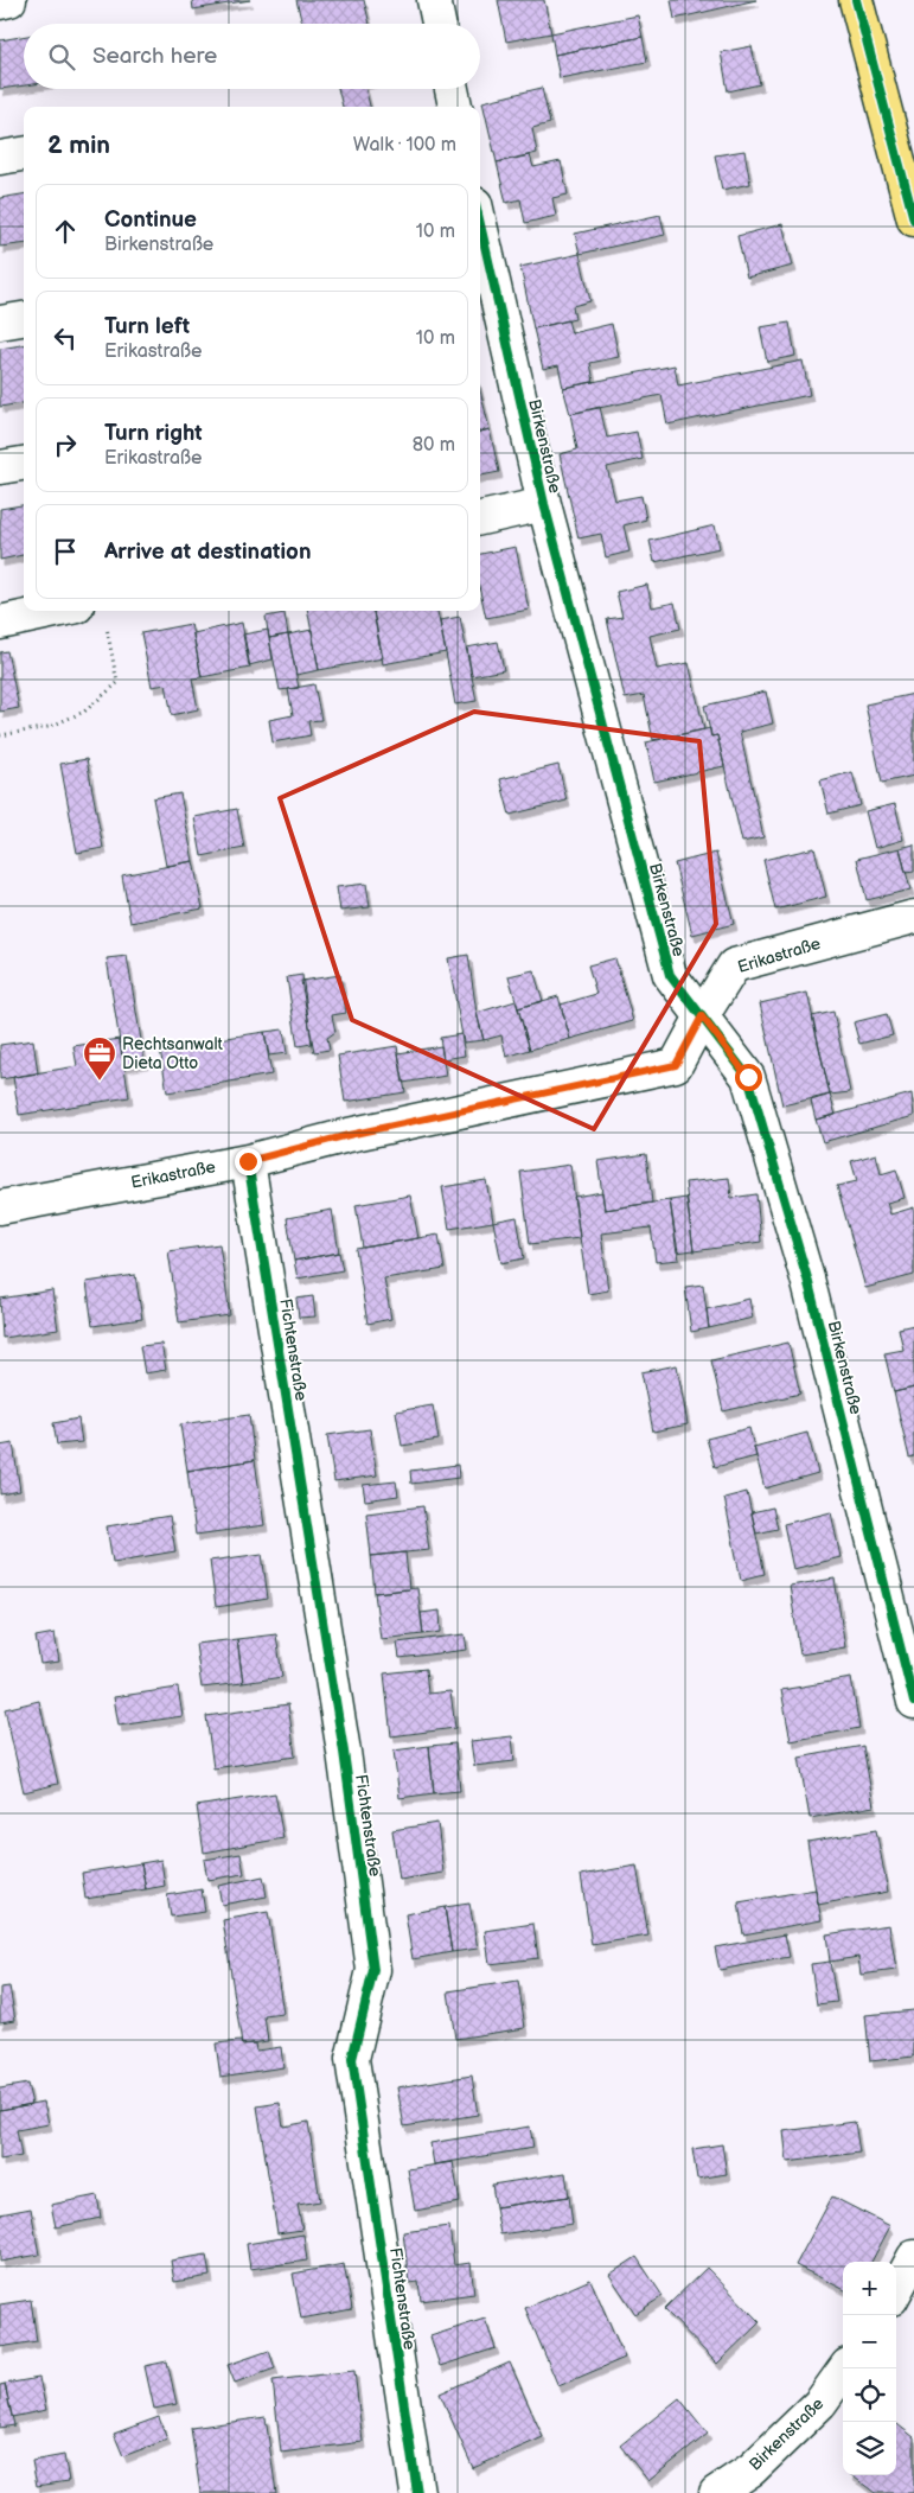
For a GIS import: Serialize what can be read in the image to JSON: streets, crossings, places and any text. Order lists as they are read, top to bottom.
{
  "streets": {
    "street": ["Birkenstraße", "Erikastraße", "Fichtenstraße"]
  },
  "crossings": [
    ["Birkenstraße", "Erikastraße"],
    ["Erikastraße", "Fichtenstraße"]
  ],
  "places": {
    "office": ["Rechtsanwalt Dieta Otto"]
  },
  "page": {
    "search": "Search here",
    "heading": ["2 min", "Walk · 100 m"],
    "list": [
      ["Continue", "Birkenstraße", "10 m"],
      ["Turn left", "Erikastraße", "10 m"],
      ["Turn right", "Erikastraße", "80 m"],
      "Arrive at destination"
    ],
    "map_buttons": ["+", "−"]
  }
}
